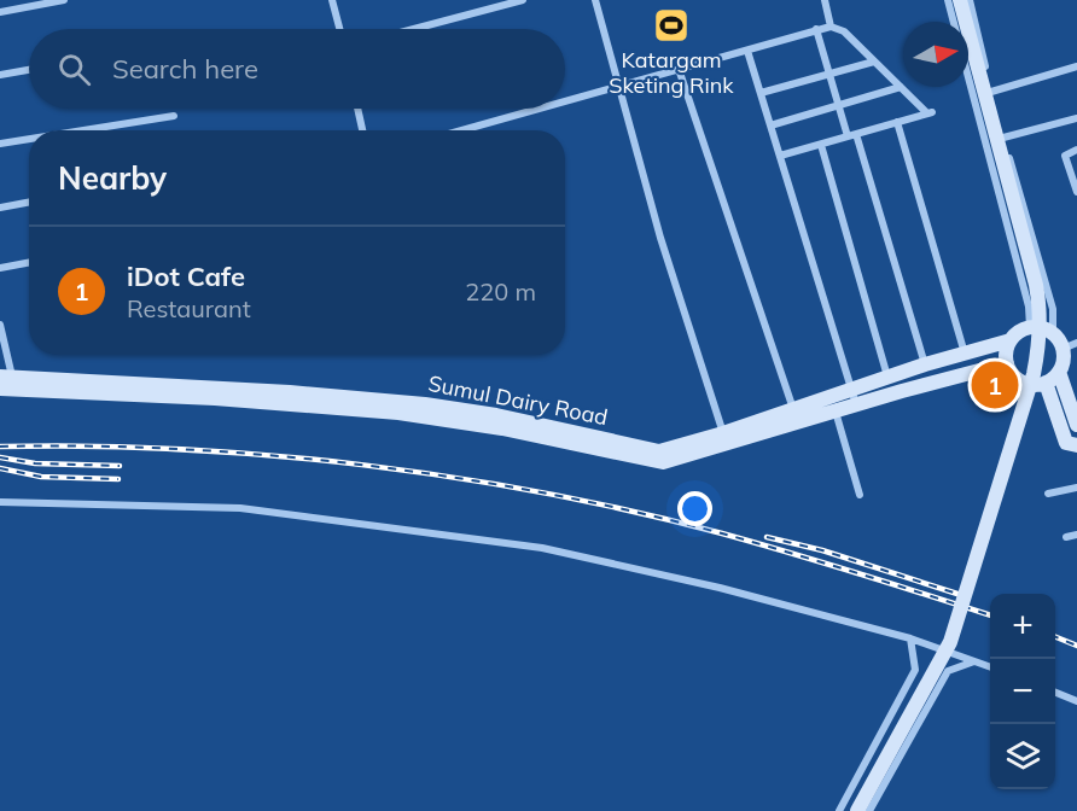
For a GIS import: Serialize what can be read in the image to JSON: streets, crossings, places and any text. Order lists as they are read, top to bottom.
{
  "streets": {
    "street": ["Sumul Dairy Road"]
  },
  "places": {
    "sports": ["Katargam Sketing Rink"]
  },
  "north": "right",
  "page": {
    "search": "Search here",
    "heading": "Nearby",
    "list": [
      {
        "mark": "1",
        "name": "iDot Cafe",
        "note": "Restaurant",
        "value": "220 m"
      }
    ],
    "pins": "1",
    "map_buttons": ["+", "−"]
  }
}
